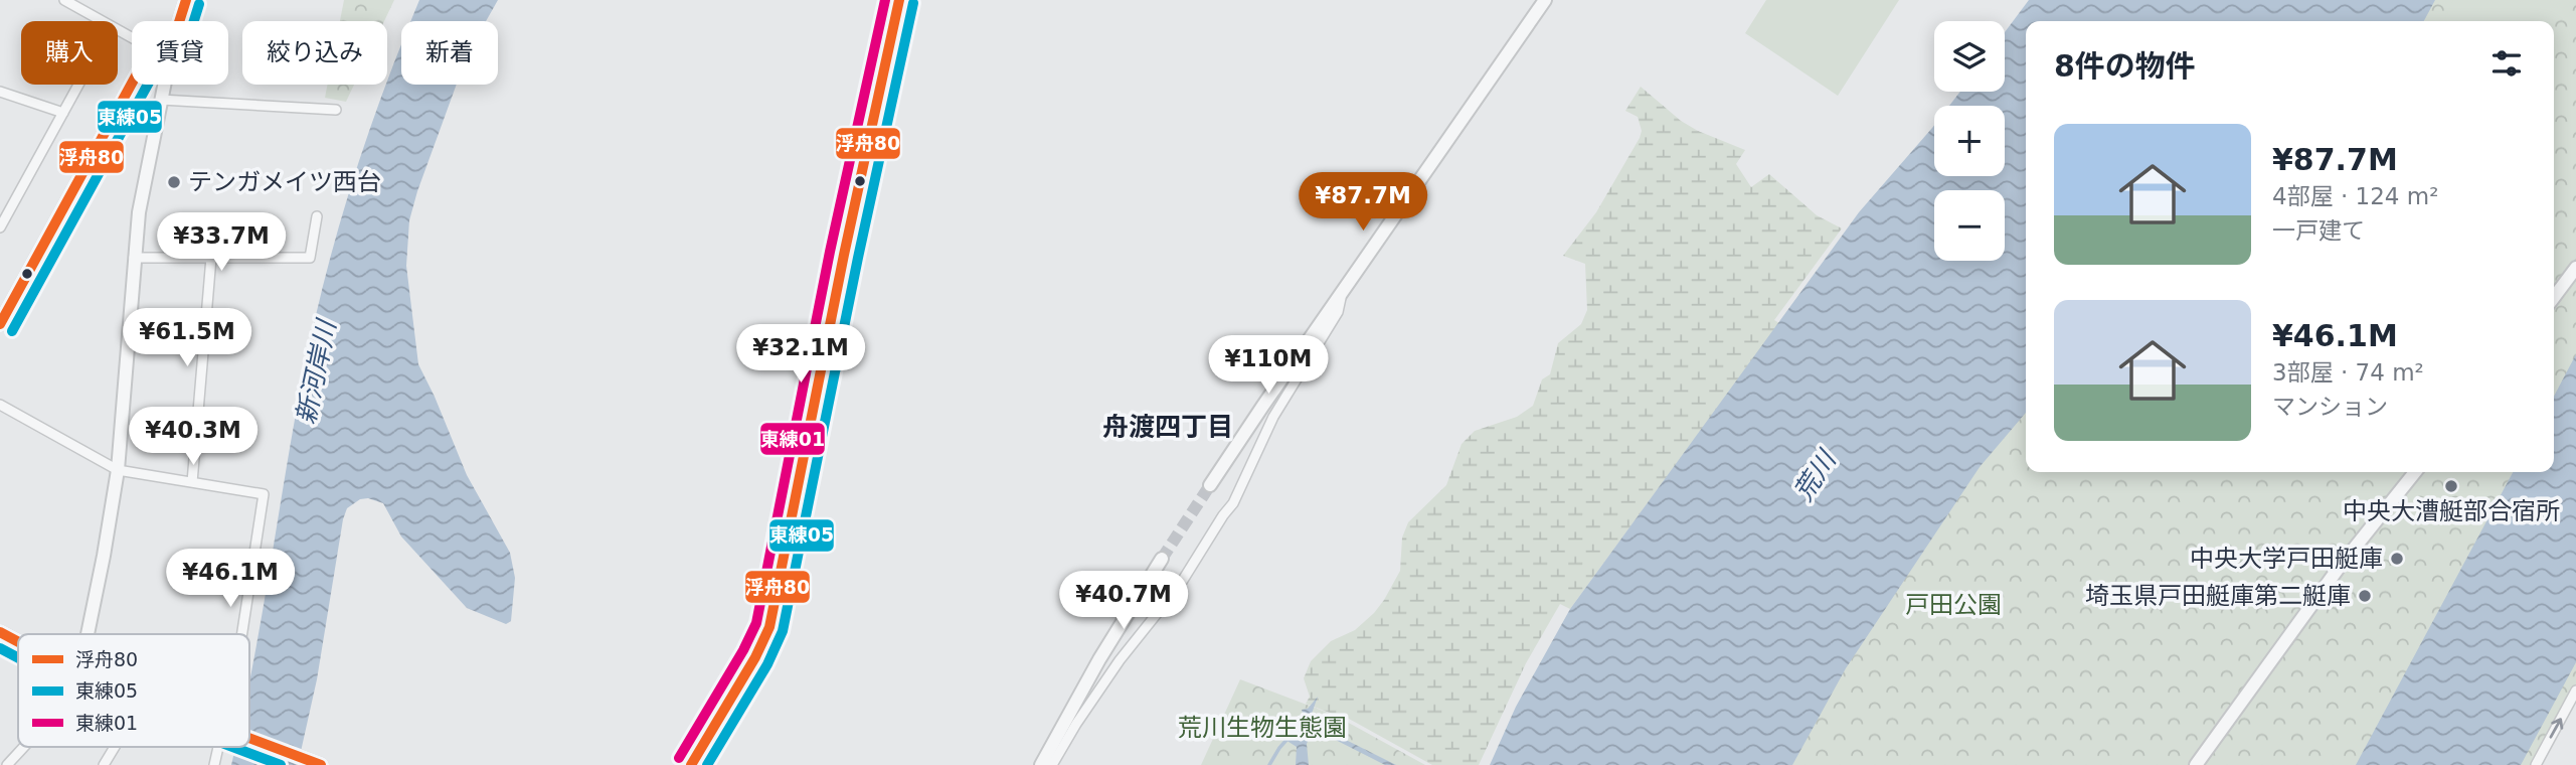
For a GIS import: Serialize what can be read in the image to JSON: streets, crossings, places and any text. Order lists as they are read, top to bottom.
{
  "districts": ["舟渡四丁目"],
  "water": ["新河岸川", "荒川"],
  "parks": ["戸田公園", "荒川生物生態園"],
  "places": [
    "テンガメイツ西台",
    "中央大漕艇部合宿所",
    "中央大学戸田艇庫",
    "埼玉県戸田艇庫第二艇庫"
  ],
  "lines": ["transit line 浮舟80", "transit line 東練01", "transit line 東練05"],
  "legend": ["浮舟80", "東練05", "東練01"],
  "page": {
    "map_buttons": ["+", "−"],
    "chip": [
      "購入",
      "賃貸",
      "絞り込み",
      "新着"
    ],
    "heading": "8件の物件",
    "list": [
      {
        "name": "¥87.7M",
        "note": "4部屋 · 124 m² · 一戸建て"
      },
      {
        "name": "¥46.1M",
        "note": "3部屋 · 74 m² · マンション"
      }
    ],
    "price": [
      "¥87.7M",
      "¥33.7M",
      "¥61.5M",
      "¥32.1M",
      "¥110M",
      "¥40.3M",
      "¥46.1M",
      "¥40.7M"
    ]
  }
}
